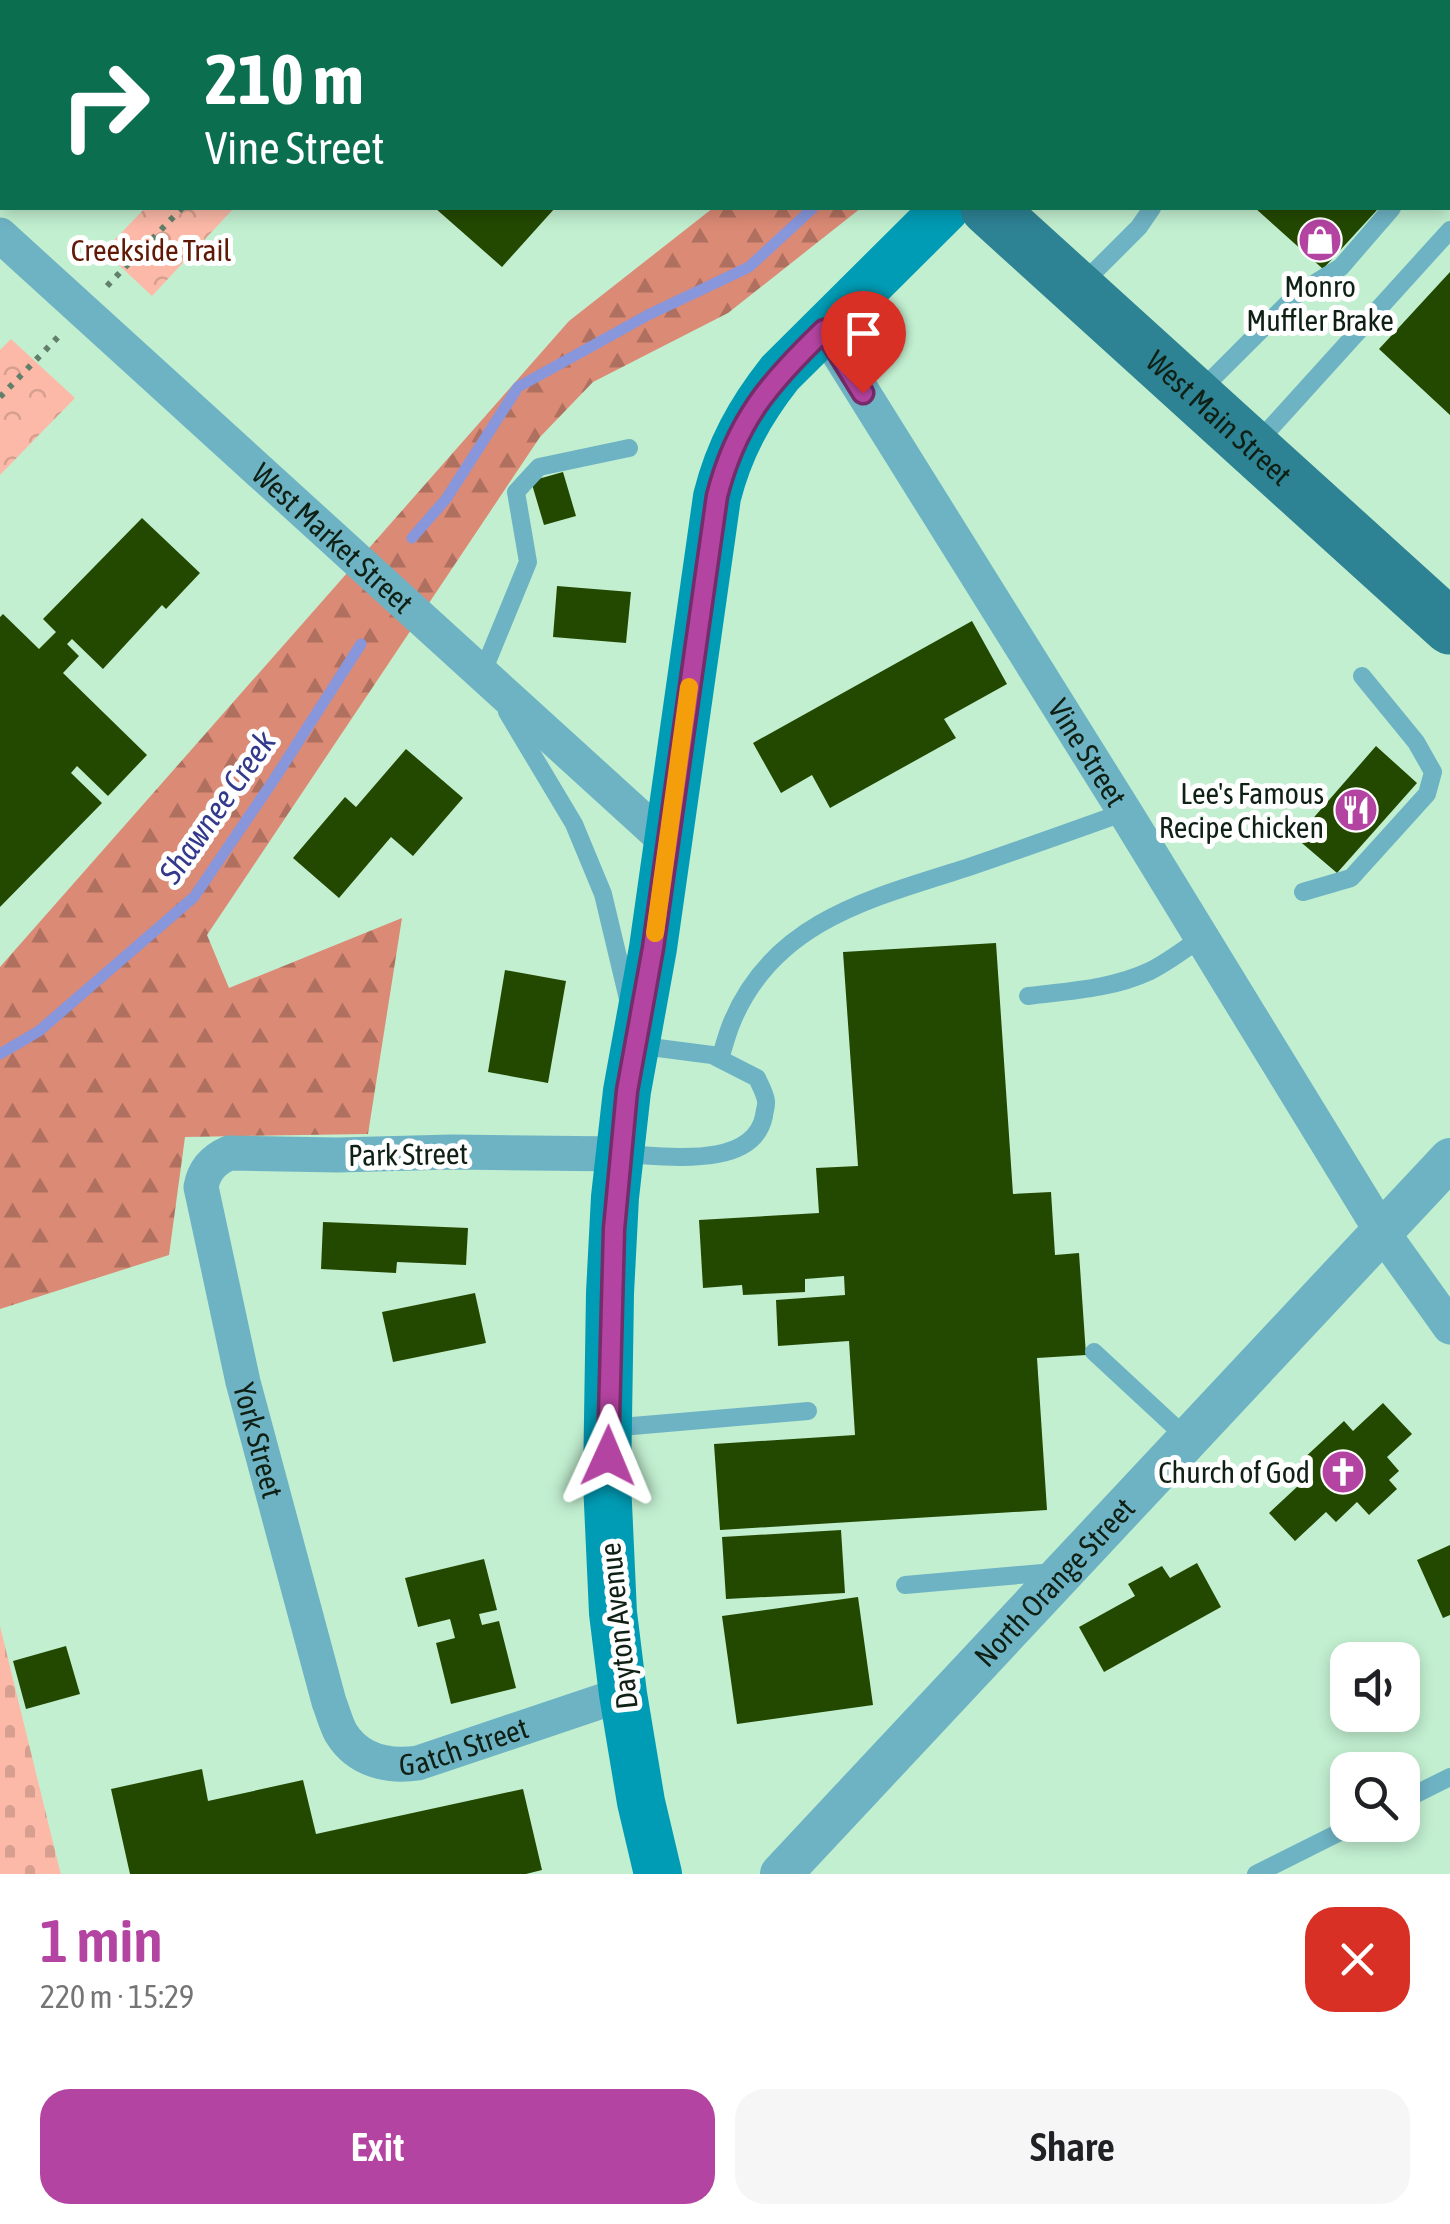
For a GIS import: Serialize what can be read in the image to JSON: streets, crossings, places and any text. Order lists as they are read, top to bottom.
{
  "streets": {
    "main road": ["West Main Street", "Dayton Avenue"],
    "street": [
      "West Market Street",
      "Vine Street",
      "Park Street",
      "York Street",
      "North Orange Street",
      "Gatch Street"
    ]
  },
  "crossings": [
    ["West Market Street", "Dayton Avenue"],
    ["Vine Street", "North Orange Street"],
    ["Vine Street", "Dayton Avenue"],
    ["Park Street", "York Street"],
    ["Park Street", "Dayton Avenue"],
    ["York Street", "Gatch Street"],
    ["Dayton Avenue", "Gatch Street"]
  ],
  "water": ["Shawnee Creek"],
  "parks": ["Creekside Trail"],
  "places": {
    "shop": ["Monro Muffler Brake"],
    "restaurant": ["Lee's Famous Recipe Chicken"],
    "church": ["Church of God"]
  },
  "page": {
    "turn": ["210 m", "Vine Street"],
    "heading": ["1 min", "220 m · 15:29"],
    "buttons": ["Exit", "Share"]
  }
}
